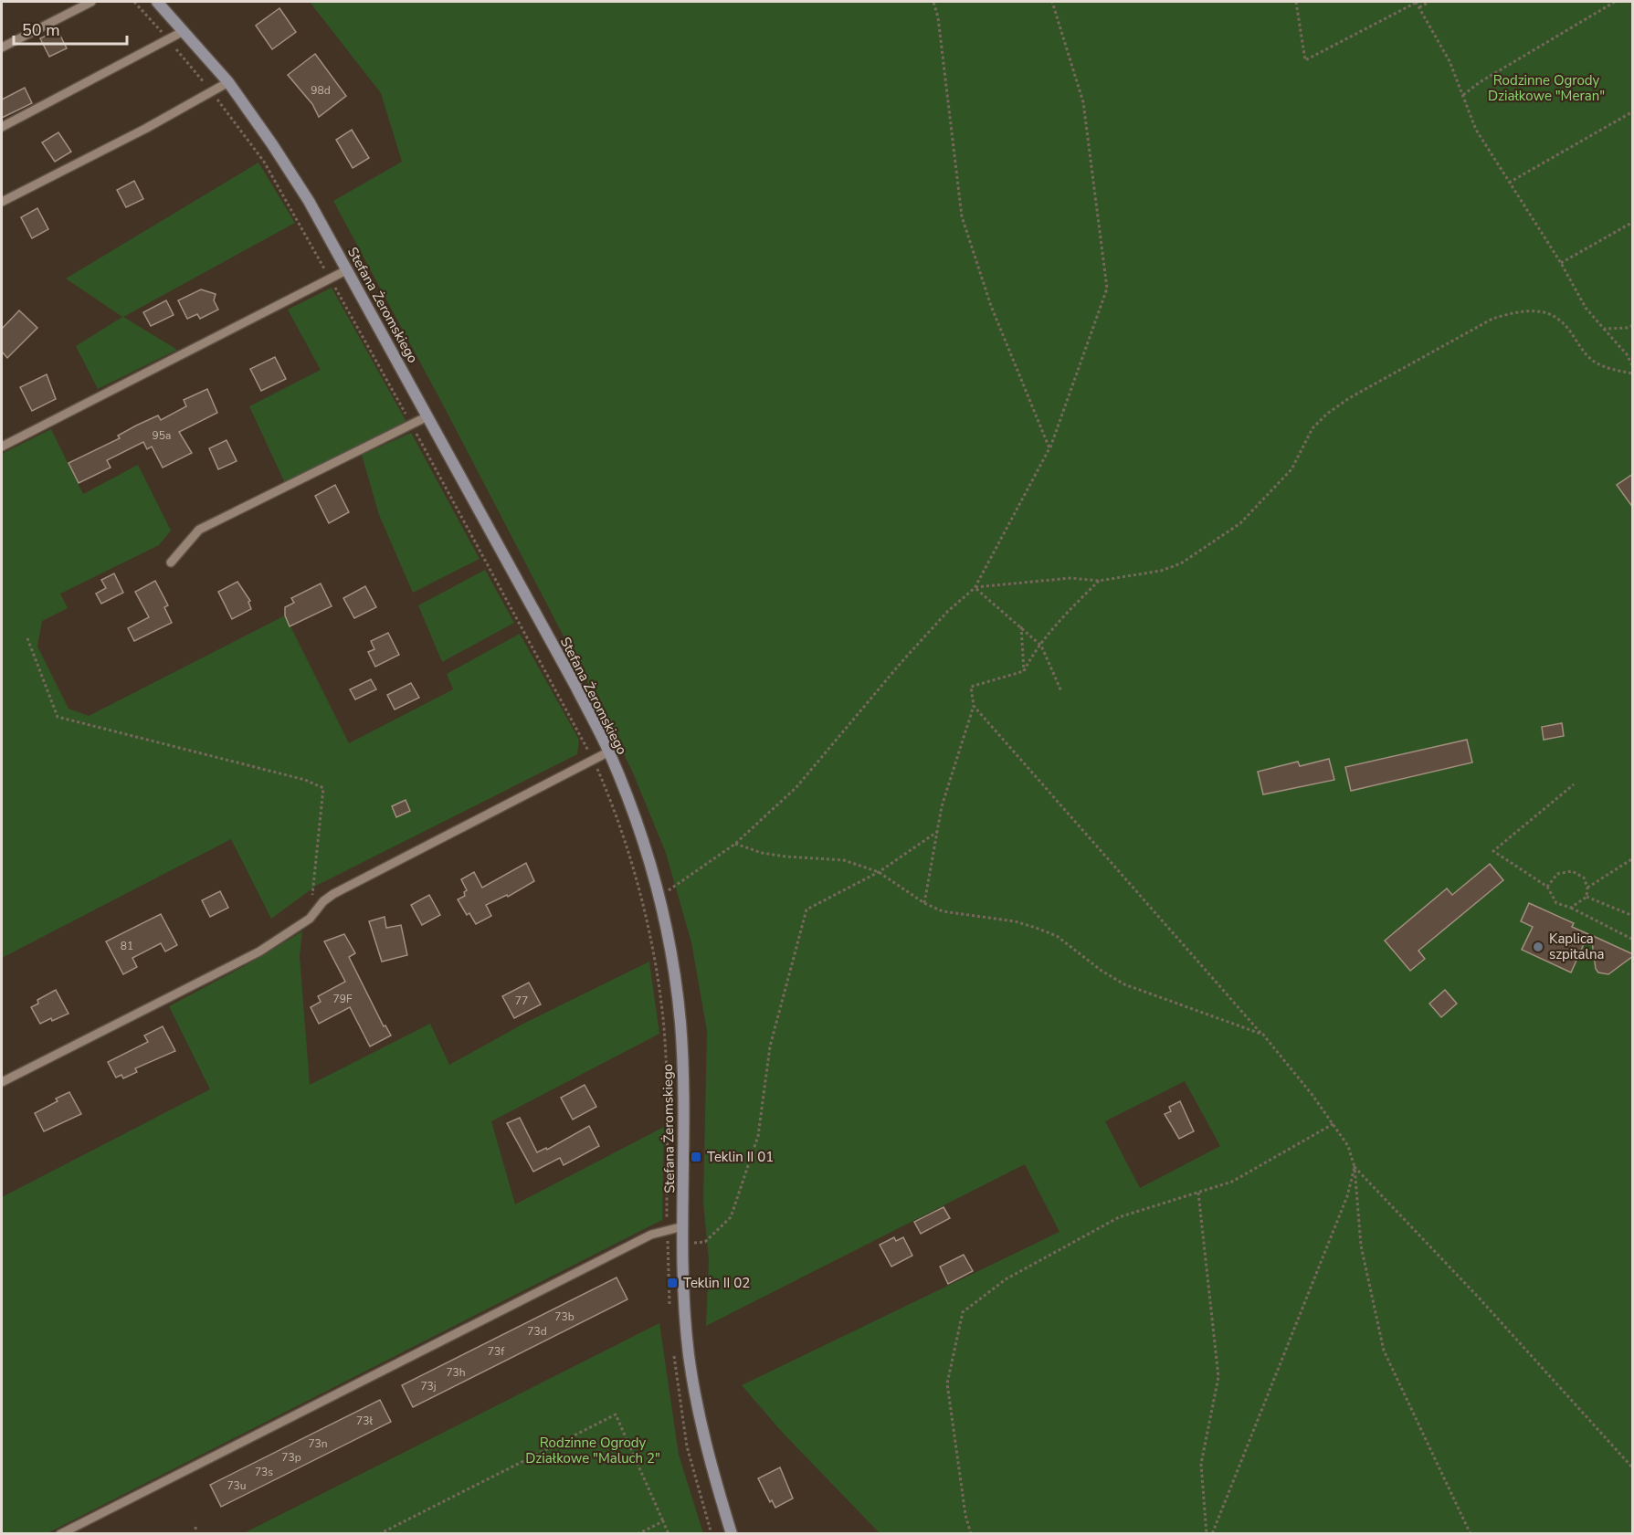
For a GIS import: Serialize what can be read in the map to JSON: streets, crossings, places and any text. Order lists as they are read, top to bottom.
{
  "streets": {
    "main road": ["Stefana Żeromskiego"]
  },
  "parks": ["Rodzinne Ogrody Działkowe \"Meran\"", "Rodzinne Ogrody Działkowe \"Maluch 2\""],
  "places": {
    "other": ["Kaplica szpitalna"],
    "transit": ["Teklin II 01", "Teklin II 02"]
  },
  "house_numbers": [
    "98d",
    "95a",
    "81",
    "79F",
    "77",
    "73b",
    "73d",
    "73f",
    "73h",
    "73j",
    "73ł",
    "73n",
    "73p",
    "73s",
    "73u"
  ],
  "scale_bar": "50 m"
}
